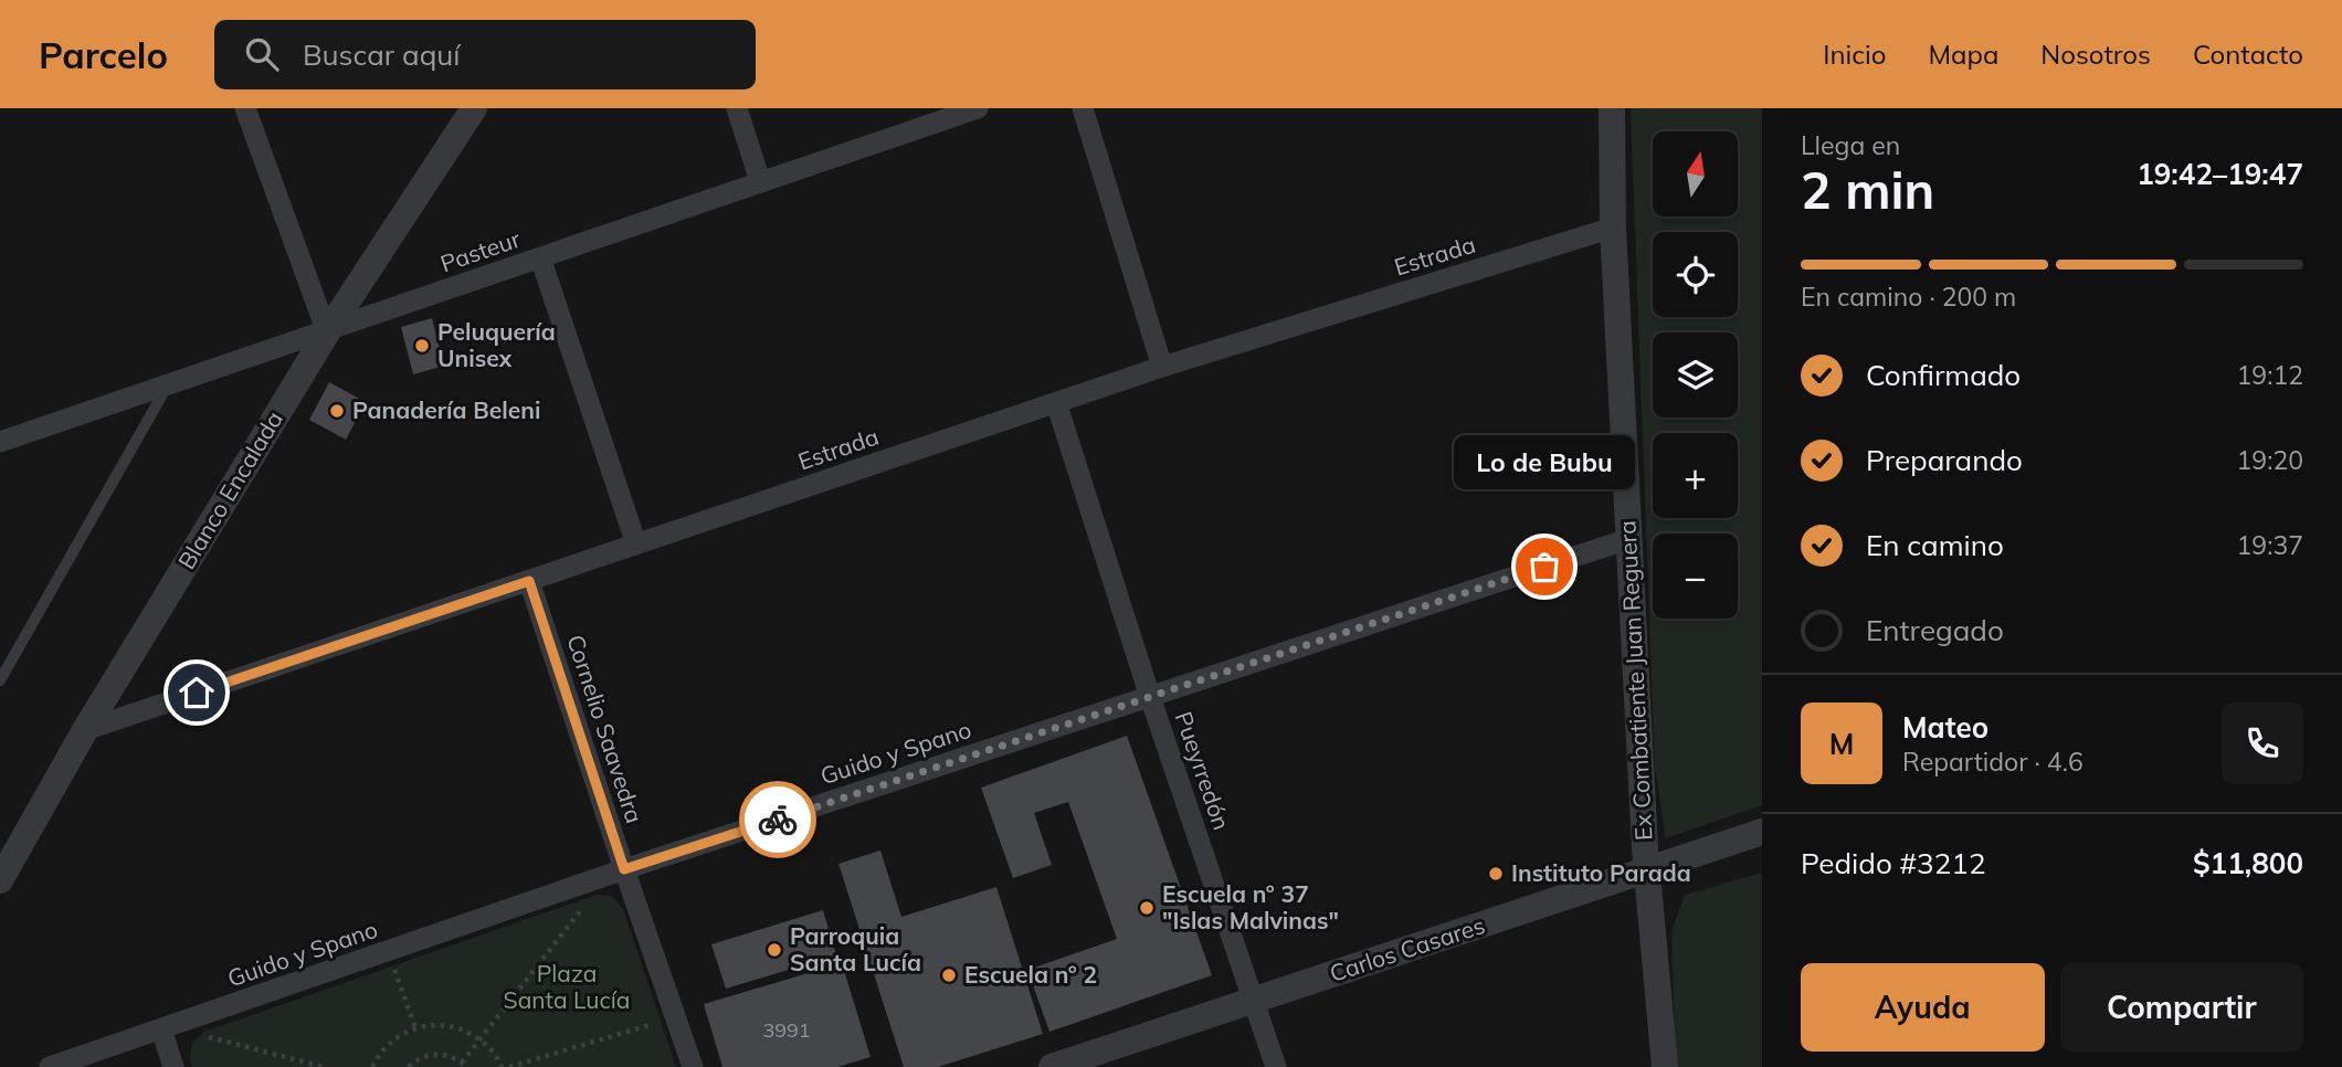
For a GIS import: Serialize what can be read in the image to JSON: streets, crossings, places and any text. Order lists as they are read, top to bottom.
{
  "streets": {
    "street": [
      "Pasteur",
      "Estrada",
      "Blanco Encalada",
      "Ex Combatiente Juan Reguera",
      "Cornelio Saavedra",
      "Guido y Spano",
      "Pueyrredón",
      "Carlos Casares"
    ]
  },
  "crossings": [
    ["Pasteur", "Blanco Encalada"],
    ["Estrada", "Blanco Encalada"],
    ["Estrada", "Ex Combatiente Juan Reguera"],
    ["Estrada", "Cornelio Saavedra"],
    ["Estrada", "Pueyrredón"],
    ["Ex Combatiente Juan Reguera", "Guido y Spano"],
    ["Ex Combatiente Juan Reguera", "Carlos Casares"],
    ["Cornelio Saavedra", "Guido y Spano"],
    ["Guido y Spano", "Pueyrredón"],
    ["Pueyrredón", "Carlos Casares"]
  ],
  "parks": ["Plaza Santa Lucía"],
  "places": [
    "Peluquería Unisex",
    "Panadería Beleni",
    "Lo de Bubu",
    "Instituto Parada",
    "Escuela n° 37 \"Islas Malvinas\"",
    "Parroquia Santa Lucía",
    "Escuela n° 2"
  ],
  "house_numbers": ["3991"],
  "north": "top",
  "page": {
    "header": "Parcelo",
    "search": "Buscar aquí",
    "nav": [
      "Inicio",
      "Mapa",
      "Nosotros",
      "Contacto"
    ],
    "heading": ["2 min", "Llega en", "19:42–19:47"],
    "panel": [
      "Mateo",
      "Repartidor · 4.6",
      "Pedido #3212",
      "$11,800"
    ],
    "map_buttons": ["+", "−"],
    "bar": "En camino · 200 m",
    "list": [
      ["Confirmado", "19:12"],
      ["Preparando", "19:20"],
      ["En camino", "19:37"],
      "Entregado"
    ],
    "bubble": "Lo de Bubu",
    "round": "M",
    "buttons": ["Ayuda", "Compartir"]
  }
}
